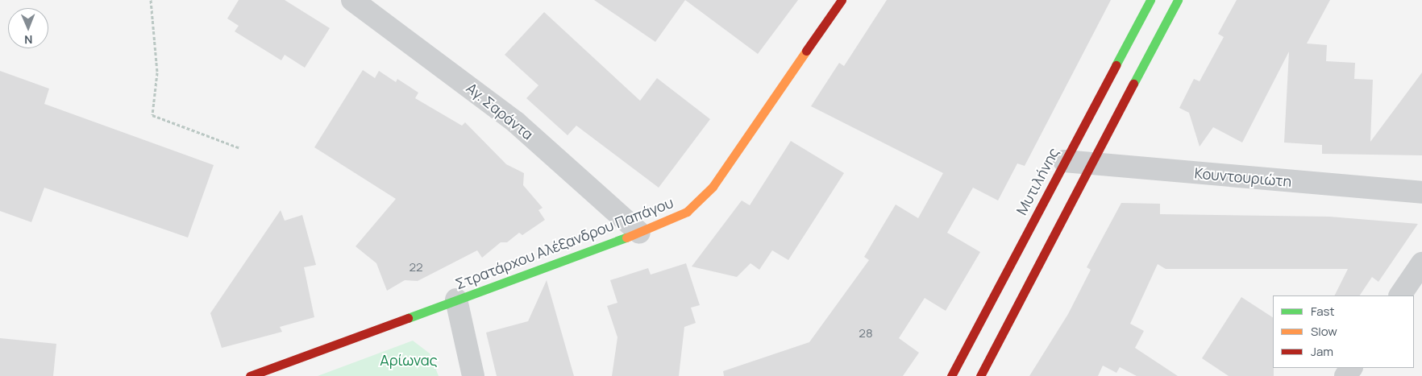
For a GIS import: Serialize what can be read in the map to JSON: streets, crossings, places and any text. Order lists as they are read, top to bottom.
{
  "streets": {
    "street": [
      "Αγ. Σαράντα",
      "Κουντουριώτη",
      "Μυτιλήνης",
      "Στρατάρχου Αλέξανδρου Παπάγου"
    ]
  },
  "crossings": [
    ["Αγ. Σαράντα", "Στρατάρχου Αλέξανδρου Παπάγου"],
    ["Κουντουριώτη", "Μυτιλήνης"]
  ],
  "parks": ["Αρίωνας"],
  "house_numbers": ["22", "28"],
  "legend": ["Fast", "Slow", "Jam"],
  "north": "bottom"
}
